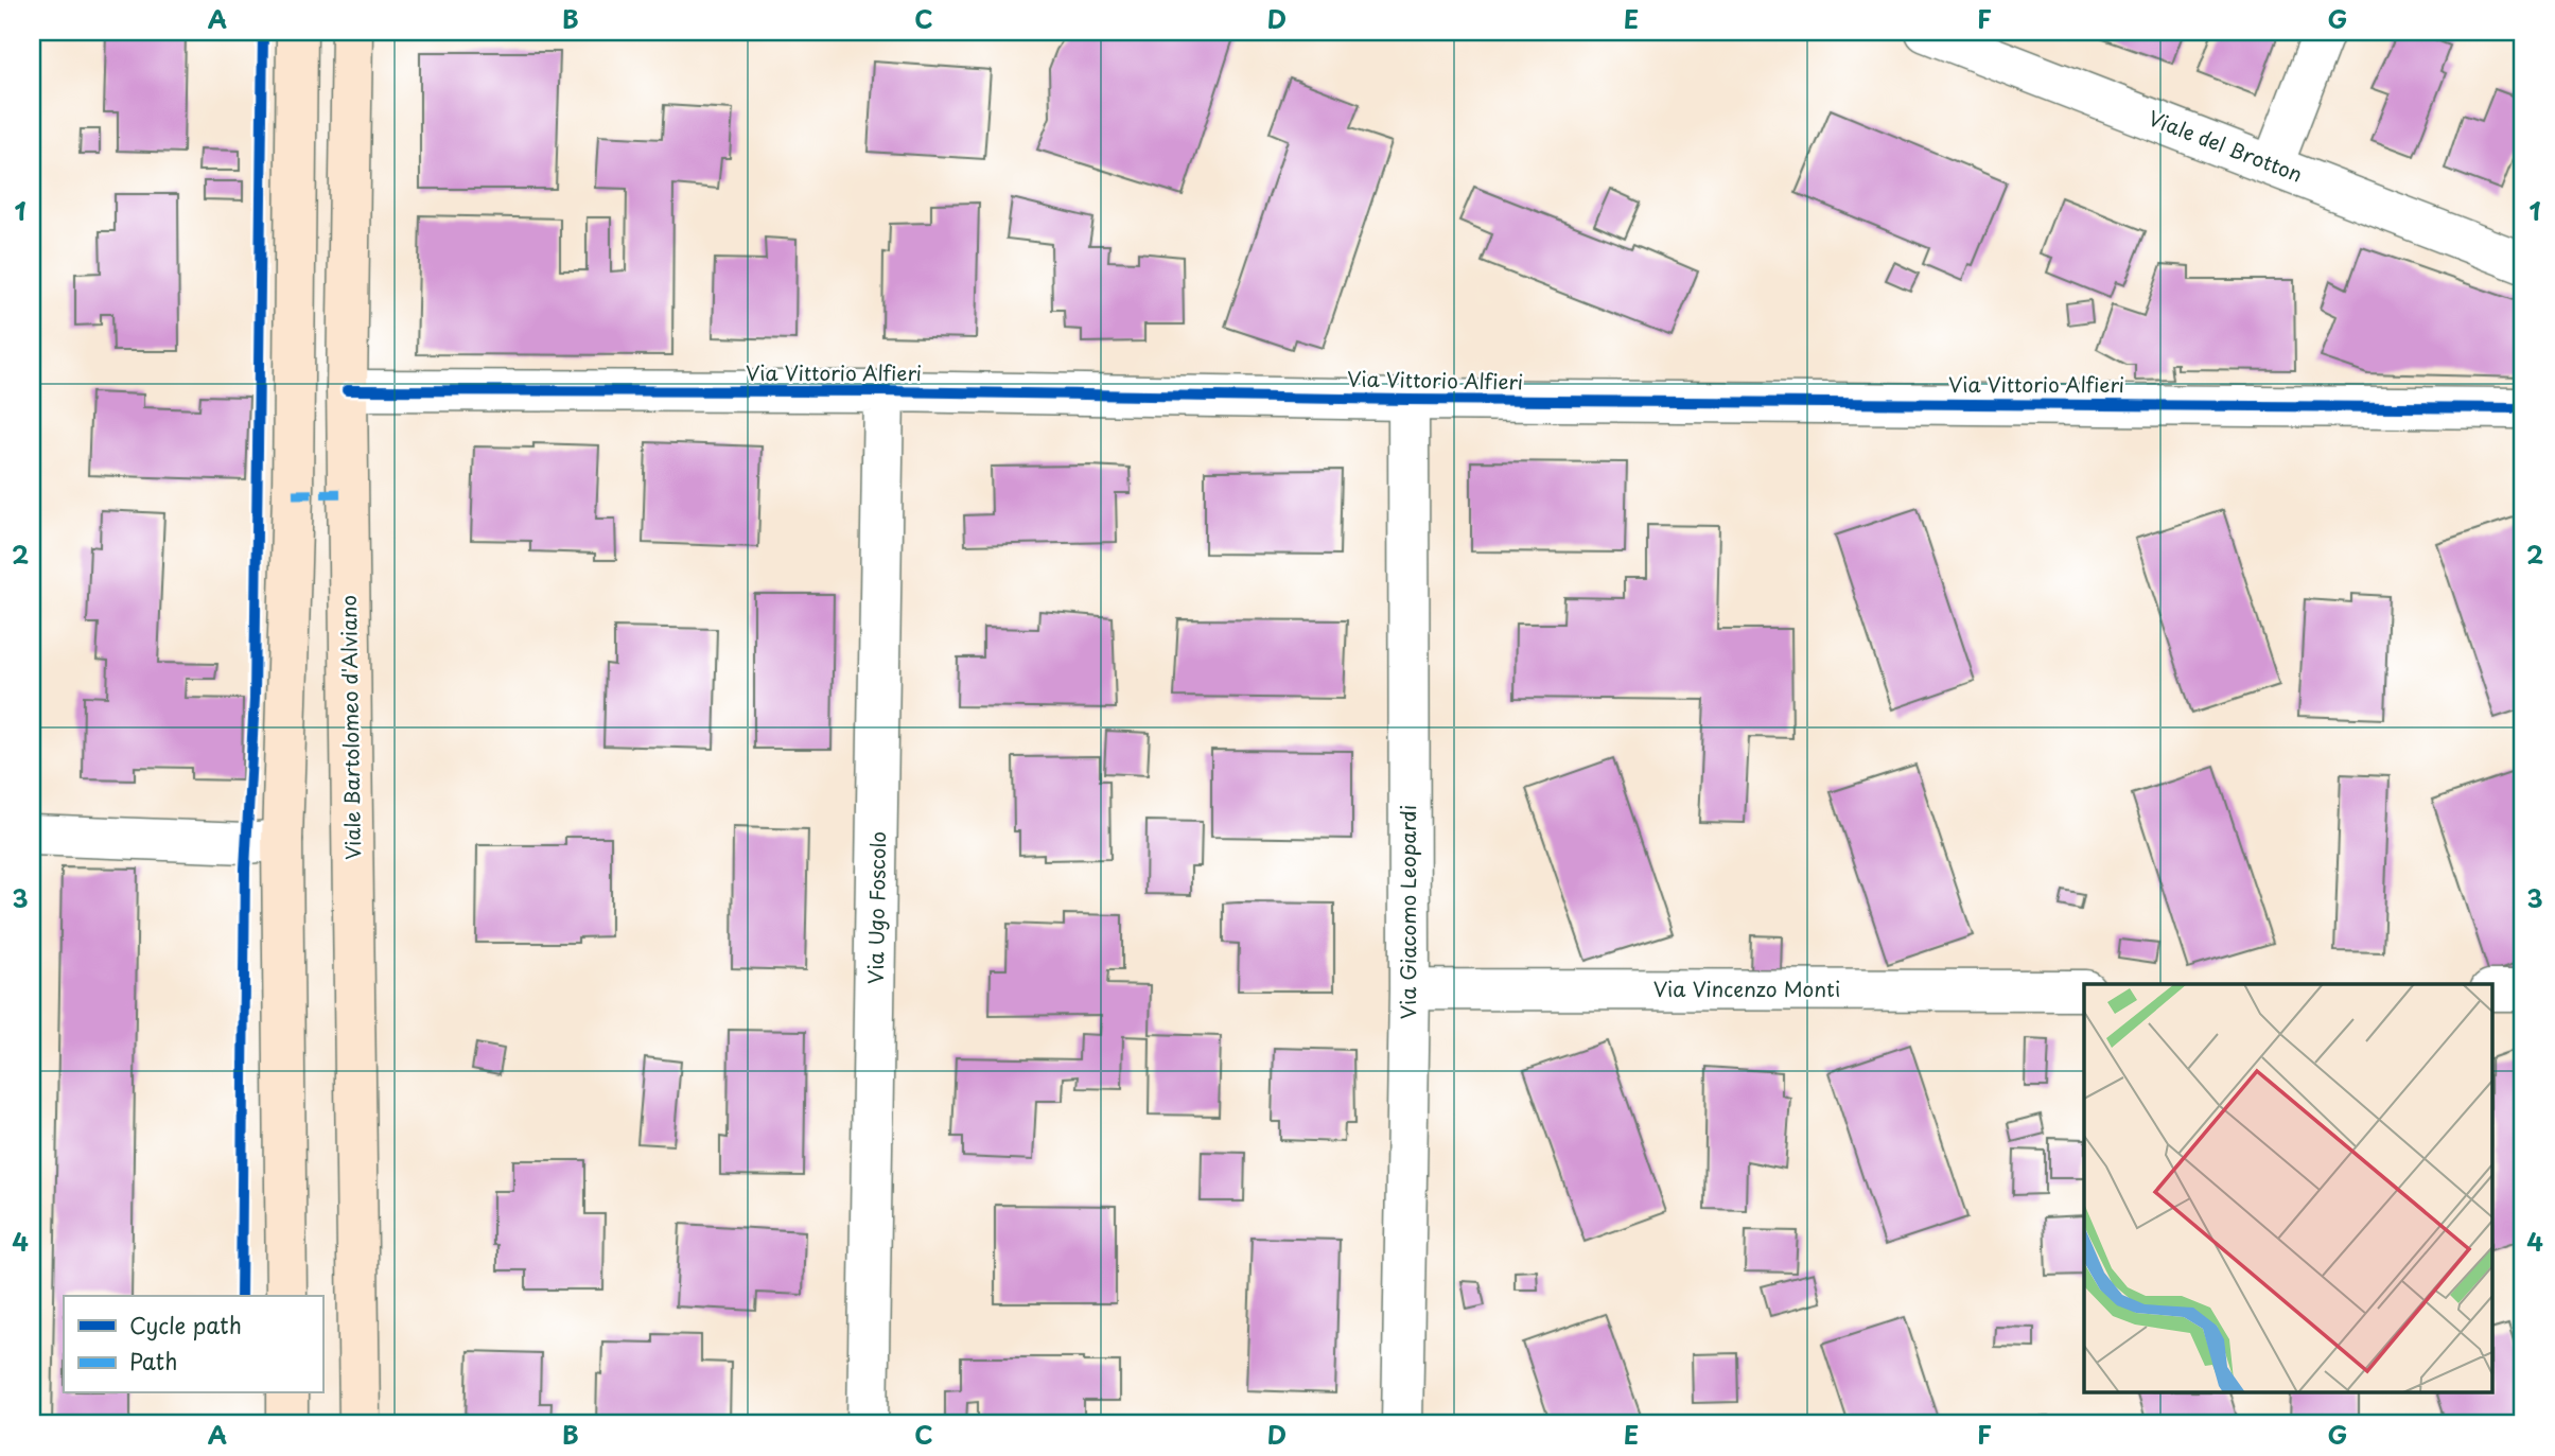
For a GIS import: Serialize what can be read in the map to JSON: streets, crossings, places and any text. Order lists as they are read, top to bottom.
{
  "streets": {
    "main road": ["Viale Bartolomeo d'Alviano"],
    "street": [
      "Viale del Brotton",
      "Via Vittorio Alfieri",
      "Via Ugo Foscolo",
      "Via Giacomo Leopardi",
      "Via Vincenzo Monti"
    ]
  },
  "crossings": [
    ["Via Vittorio Alfieri", "Viale Bartolomeo d'Alviano"],
    ["Via Vittorio Alfieri", "Via Ugo Foscolo"],
    ["Via Vittorio Alfieri", "Via Giacomo Leopardi"],
    ["Via Giacomo Leopardi", "Via Vincenzo Monti"]
  ],
  "legend": ["Cycle path", "Path"],
  "grid": {
    "columns": [
      "A",
      "B",
      "C",
      "D",
      "E",
      "F",
      "G"
    ],
    "rows": [
      "1",
      "2",
      "3",
      "4"
    ]
  }
}
